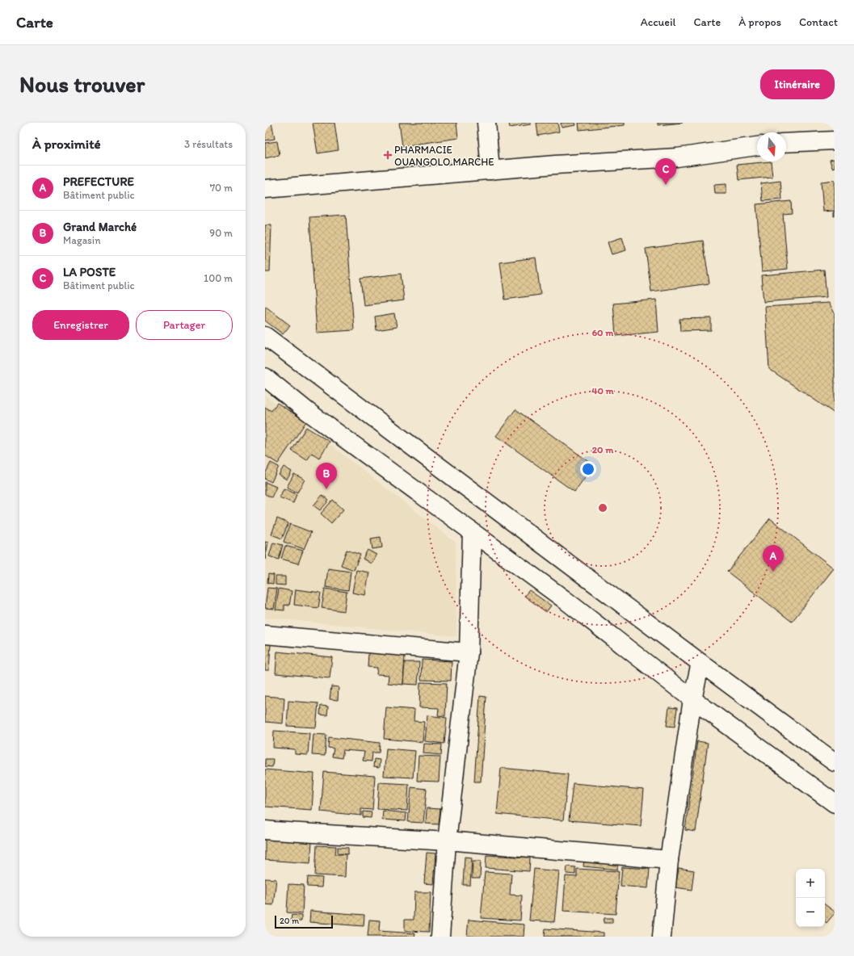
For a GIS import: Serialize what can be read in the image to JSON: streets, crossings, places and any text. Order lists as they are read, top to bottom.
{
  "places": {
    "health": ["PHARMACIE OUANGOLO MARCHE"]
  },
  "scale_bar": "20 m",
  "north": "bottom",
  "page": {
    "header": "Carte",
    "nav": [
      "Accueil",
      "Carte",
      "À propos",
      "Contact"
    ],
    "buttons": [
      "Itinéraire",
      ["Enregistrer", "Partager"]
    ],
    "title": "Nous trouver",
    "heading": ["À proximité", "3 résultats"],
    "pins": ["C", "B", "A"],
    "list": [
      {
        "mark": "A",
        "name": "PREFECTURE",
        "note": "Bâtiment public",
        "value": "70 m"
      },
      {
        "mark": "B",
        "name": "Grand Marché",
        "note": "Magasin",
        "value": "90 m"
      },
      {
        "mark": "C",
        "name": "LA POSTE",
        "note": "Bâtiment public",
        "value": "100 m"
      }
    ],
    "map_buttons": ["+", "−"],
    "scale": "20 m"
  },
  "rings": ["60 m", "40 m", "20 m"]
}
